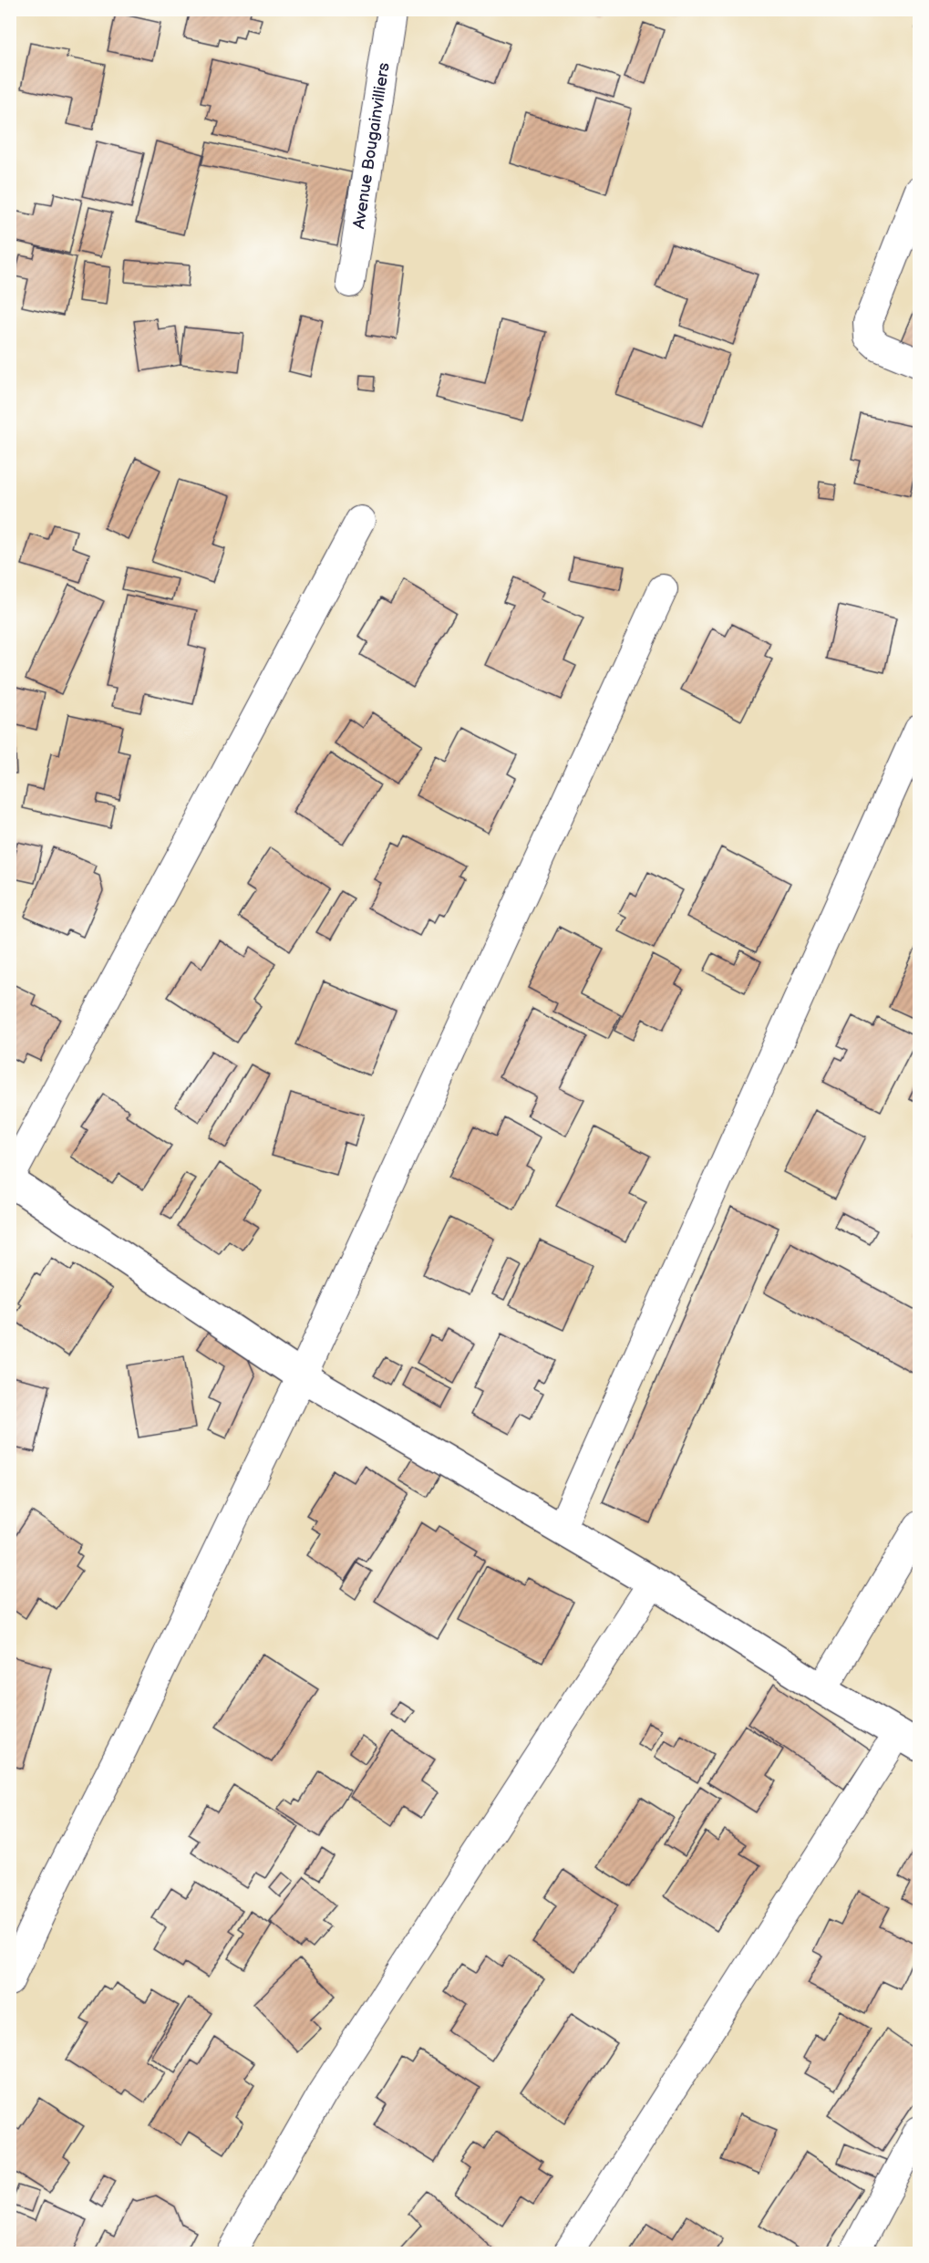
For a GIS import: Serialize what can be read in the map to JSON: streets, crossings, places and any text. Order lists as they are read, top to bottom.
{
  "streets": {
    "street": ["Avenue Bougainvilliers"]
  }
}
